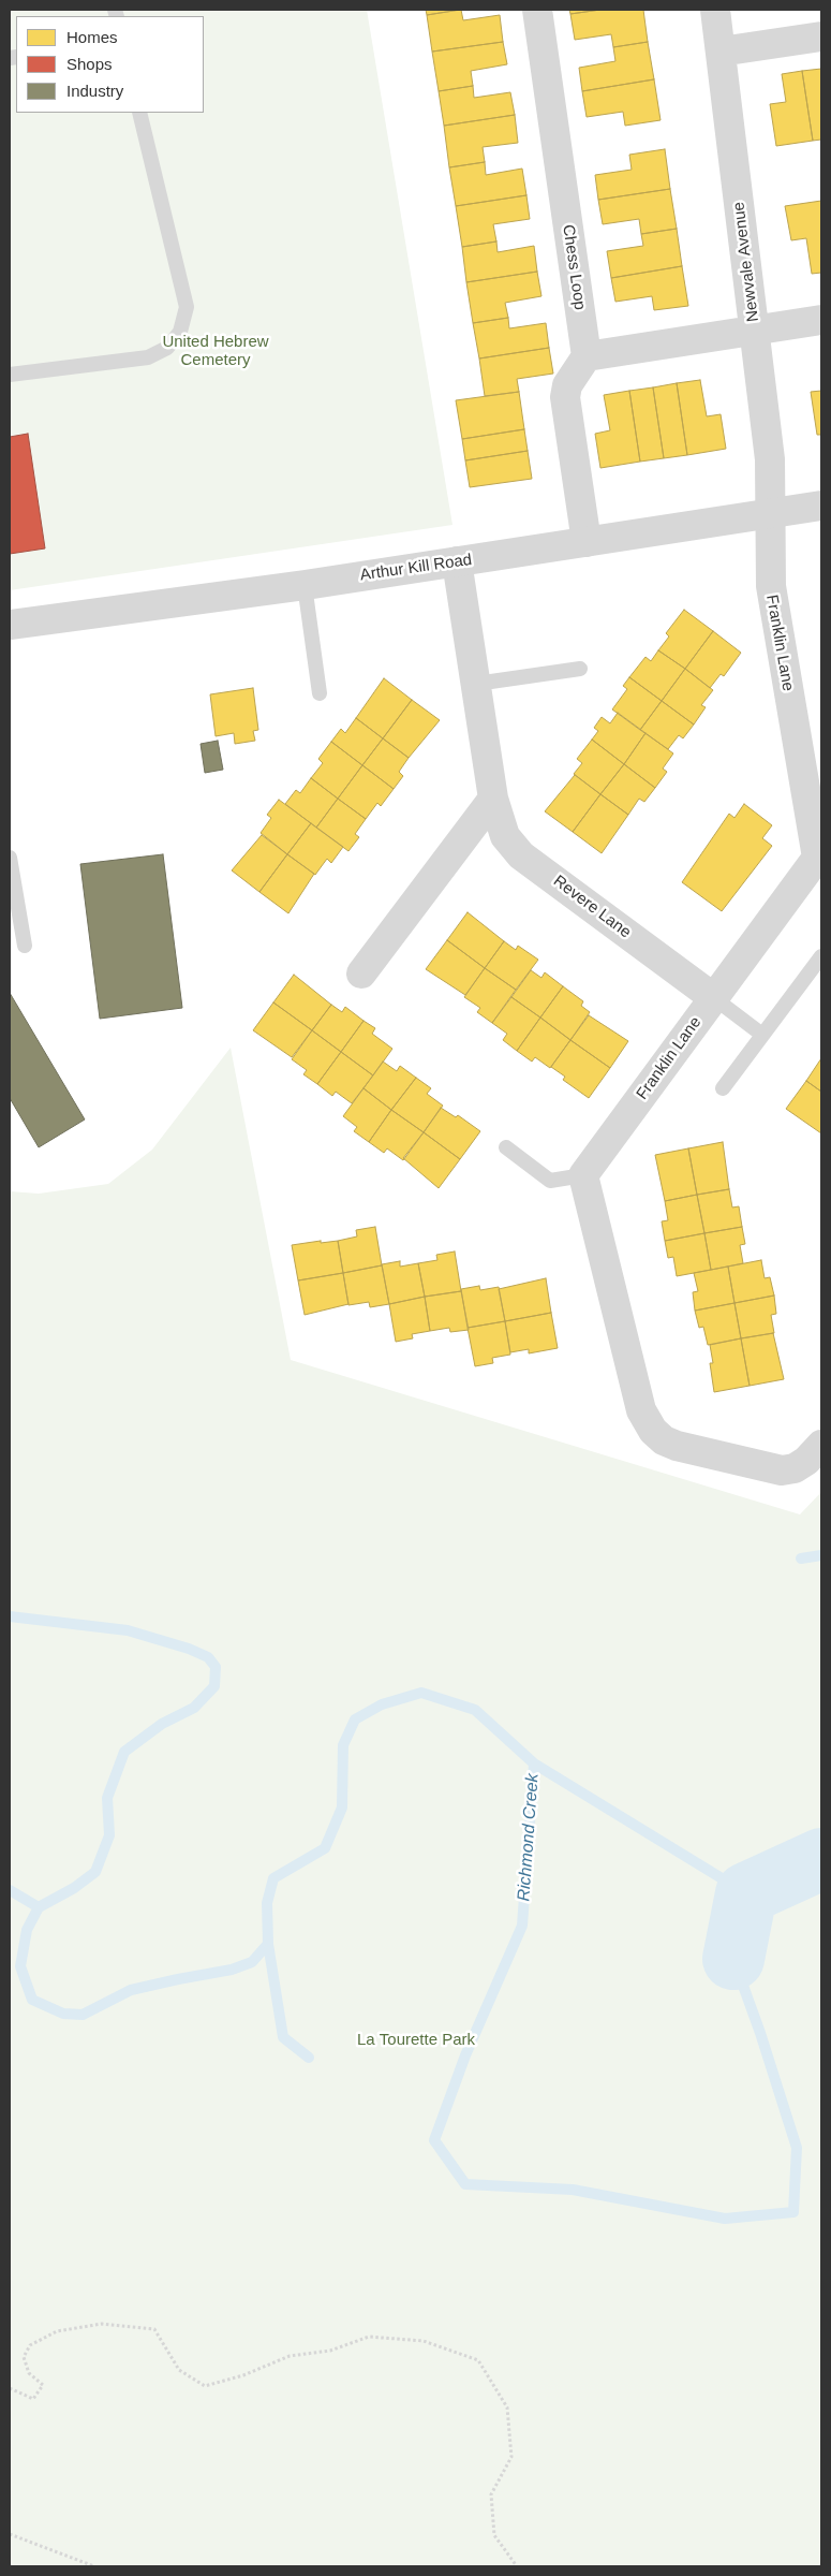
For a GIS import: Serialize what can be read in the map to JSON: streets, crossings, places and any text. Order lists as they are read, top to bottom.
{
  "streets": {
    "street": [
      "Newvale Avenue",
      "Chess Loop",
      "Arthur Kill Road",
      "Franklin Lane",
      "Revere Lane"
    ]
  },
  "crossings": [
    ["Newvale Avenue", "Arthur Kill Road"],
    ["Newvale Avenue", "Franklin Lane"],
    ["Arthur Kill Road", "Franklin Lane"],
    ["Arthur Kill Road", "Revere Lane"],
    ["Franklin Lane", "Revere Lane"]
  ],
  "water": ["Richmond Creek"],
  "parks": ["United Hebrew Cemetery", "La Tourette Park"],
  "legend": ["Homes", "Shops", "Industry"]
}
